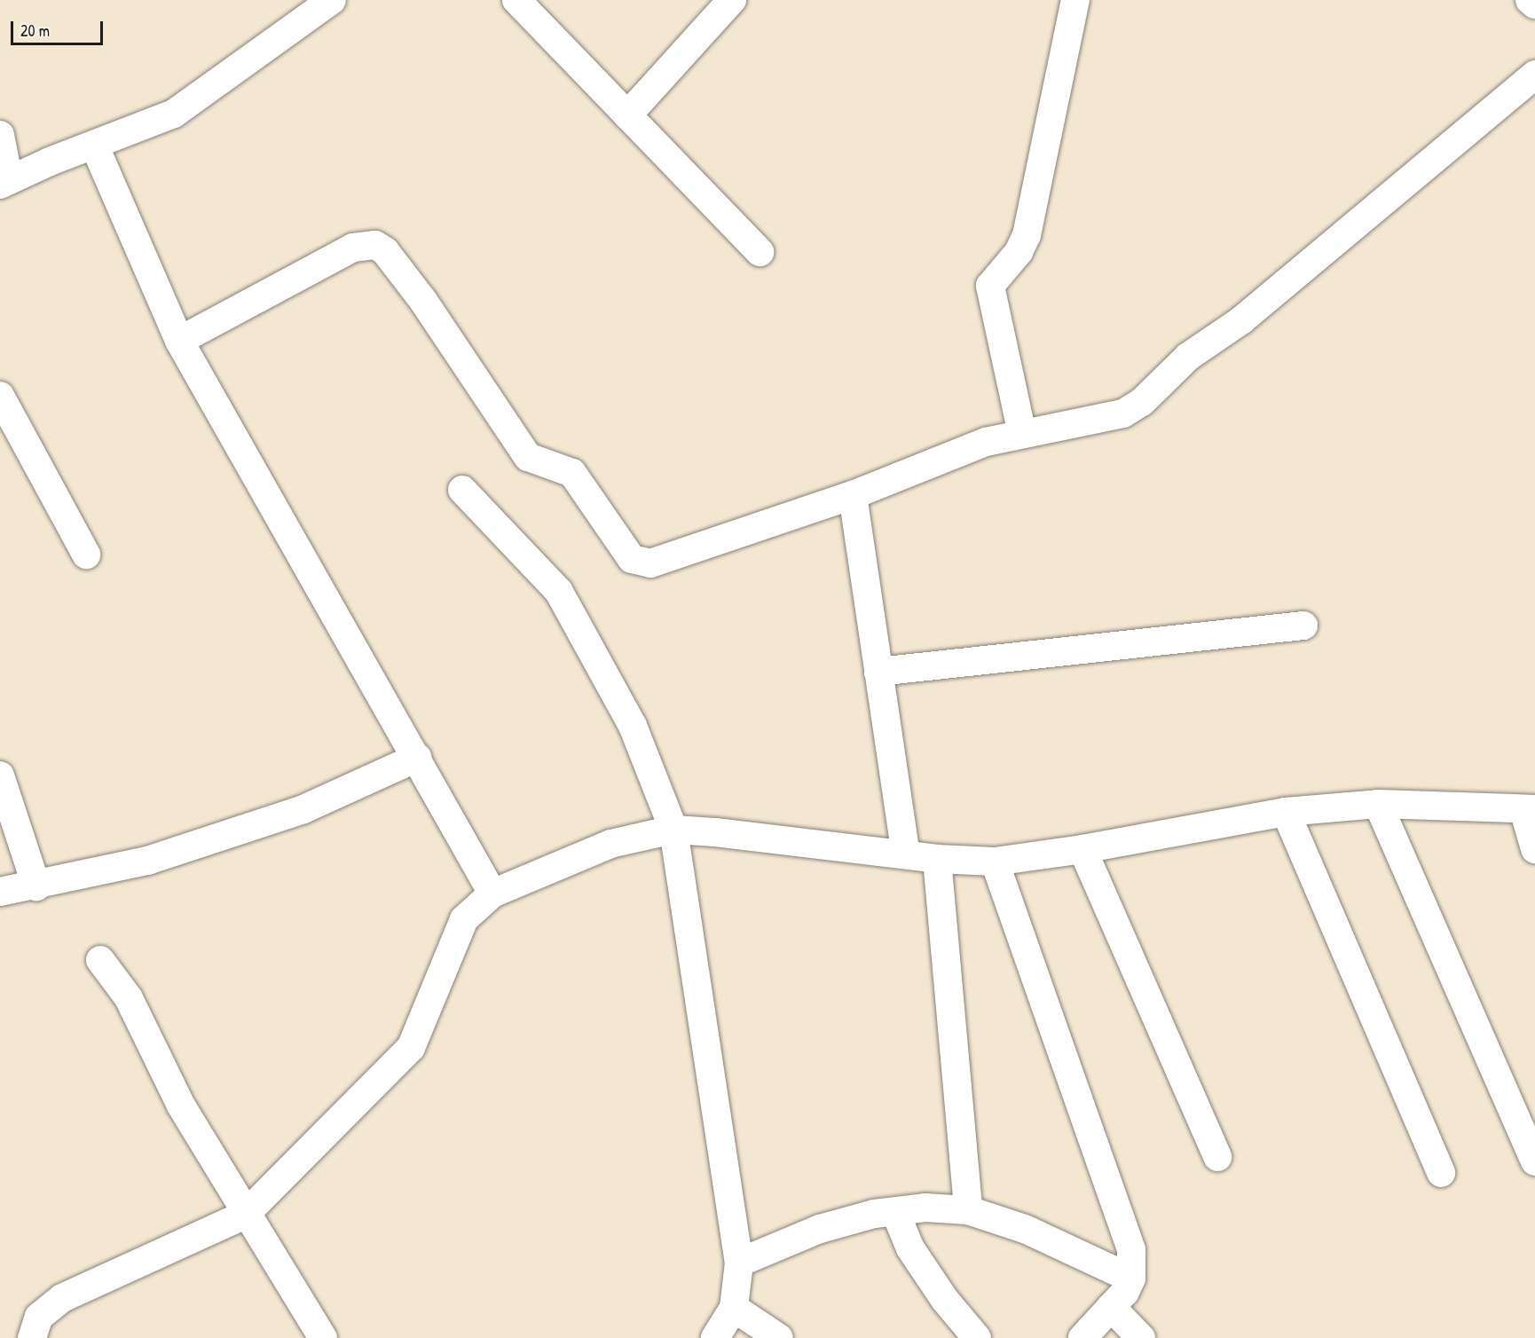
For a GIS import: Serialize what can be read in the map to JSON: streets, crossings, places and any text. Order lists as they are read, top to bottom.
{
  "scale_bar": "20 m"
}
